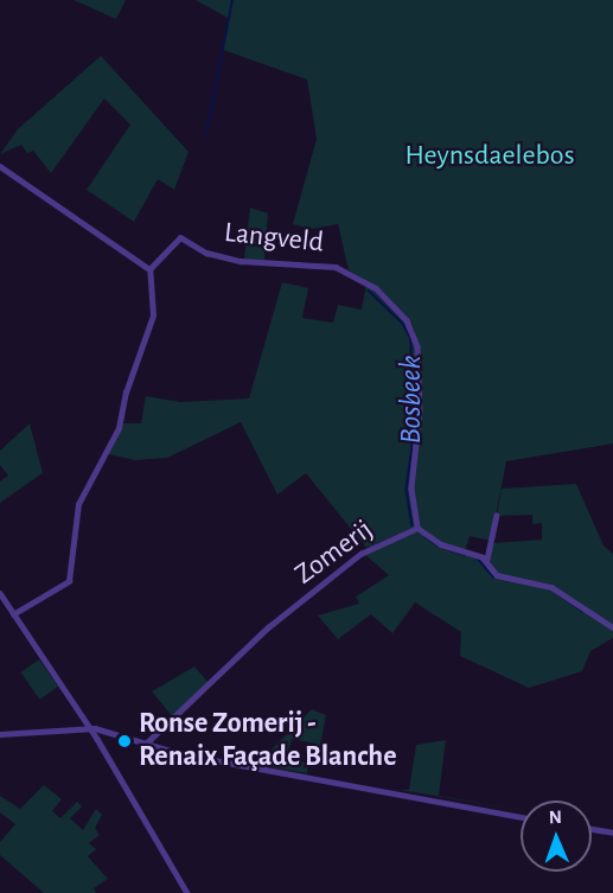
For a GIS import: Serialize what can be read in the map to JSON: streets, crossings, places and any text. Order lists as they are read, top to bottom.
{
  "streets": {
    "street": ["Langveld", "Zomerij"]
  },
  "crossings": [
    ["Langveld", "Zomerij"]
  ],
  "water": ["Bosbeek"],
  "parks": ["Heynsdaelebos"],
  "places": ["Ronse Zomerij - Renaix Façade Blanche"],
  "north": "top"
}
